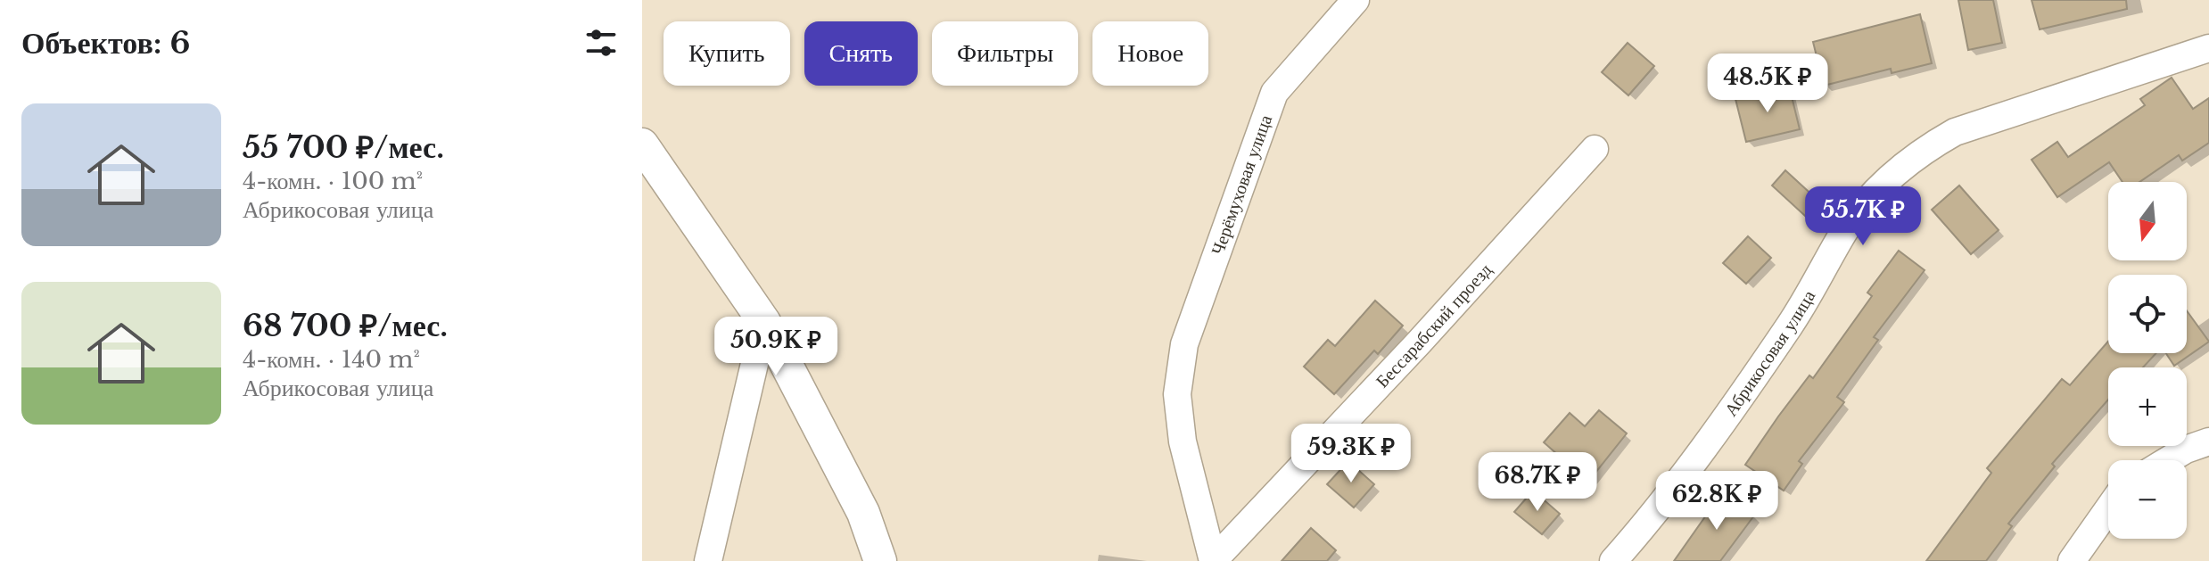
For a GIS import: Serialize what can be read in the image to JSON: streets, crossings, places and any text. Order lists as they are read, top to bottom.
{
  "streets": {
    "street": ["Черёмуховая улица", "Бессарабский проезд", "Абрикосовая улица"]
  },
  "crossings": [
    ["Черёмуховая улица", "Бессарабский проезд"]
  ],
  "north": "bottom",
  "page": {
    "heading": "Объектов: 6",
    "chip": [
      "Купить",
      "Снять",
      "Фильтры",
      "Новое"
    ],
    "price": [
      "48.5K ₽",
      "55.7K ₽",
      "50.9K ₽",
      "59.3K ₽",
      "68.7K ₽",
      "62.8K ₽"
    ],
    "list": [
      {
        "name": "55 700 ₽/мес.",
        "note": "4-комн. · 100 m² · Абрикосовая улица"
      },
      {
        "name": "68 700 ₽/мес.",
        "note": "4-комн. · 140 m² · Абрикосовая улица"
      }
    ],
    "map_buttons": ["+", "−"]
  }
}
